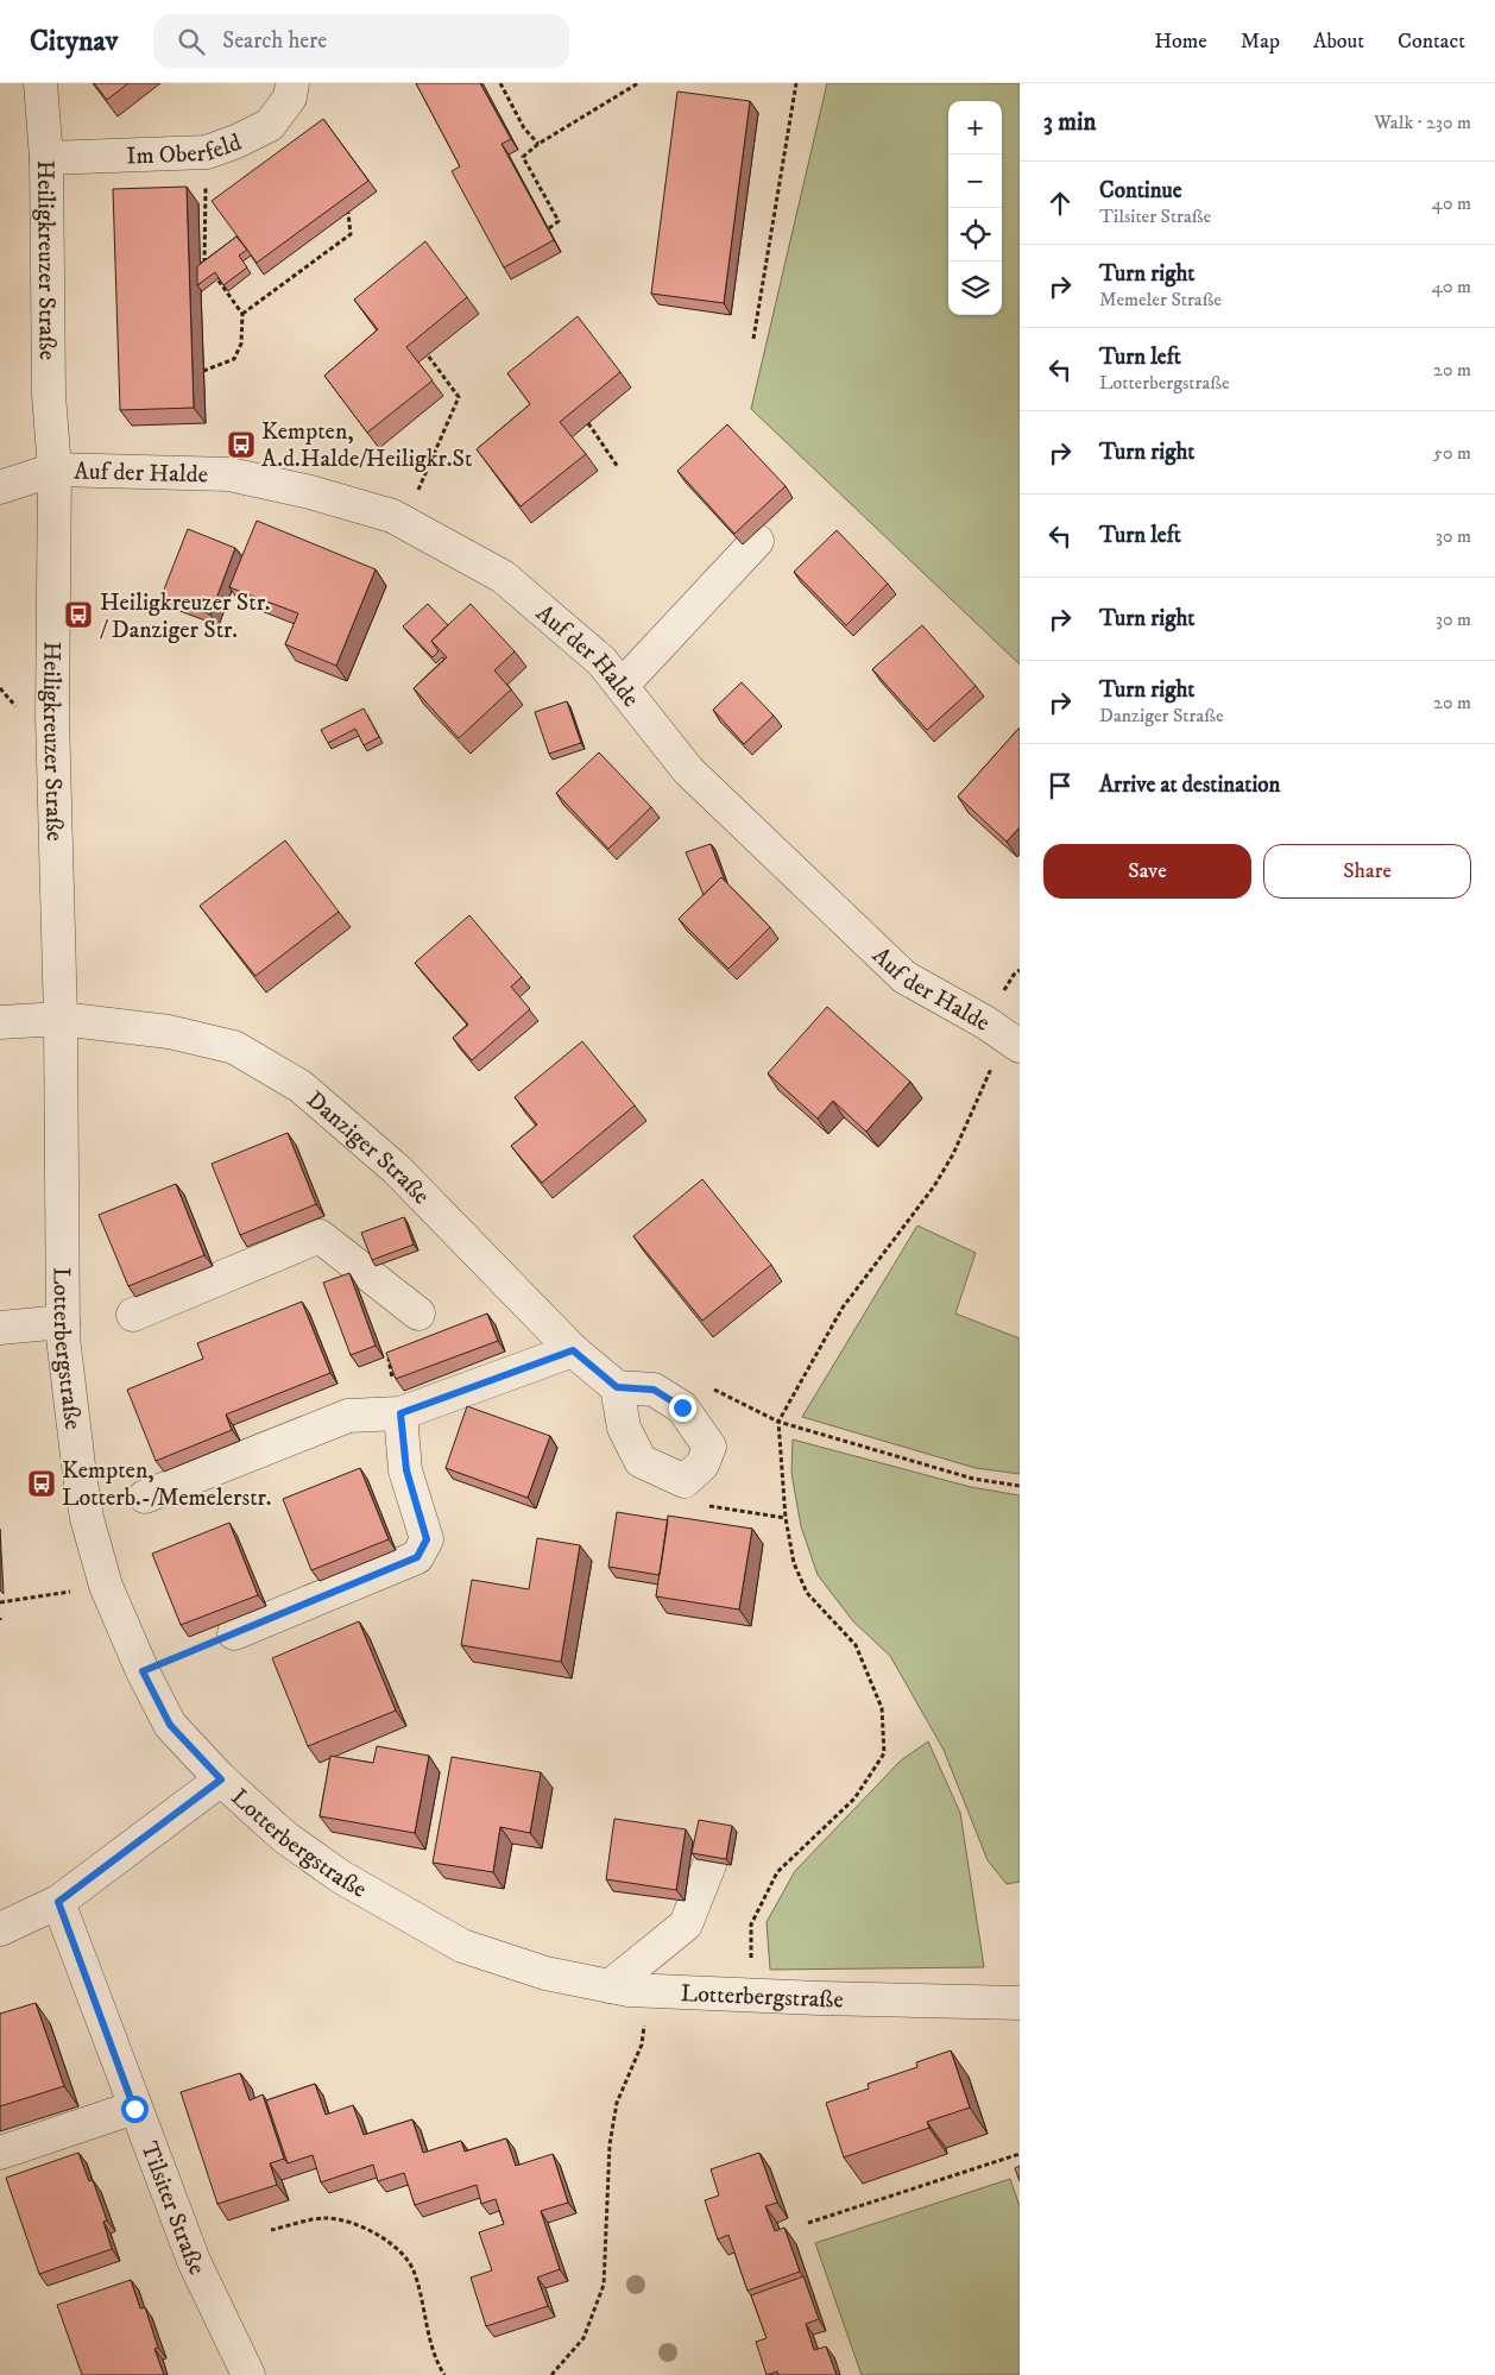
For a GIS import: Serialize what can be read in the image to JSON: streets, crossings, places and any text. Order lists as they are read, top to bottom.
{
  "streets": {
    "street": [
      "Im Oberfeld",
      "Heiligkreuzer Straße",
      "Auf der Halde",
      "Danziger Straße",
      "Lotterbergstraße",
      "Tilsiter Straße"
    ]
  },
  "crossings": [
    ["Im Oberfeld", "Heiligkreuzer Straße"],
    ["Heiligkreuzer Straße", "Auf der Halde"],
    ["Heiligkreuzer Straße", "Danziger Straße"],
    ["Heiligkreuzer Straße", "Lotterbergstraße"],
    ["Danziger Straße", "Lotterbergstraße"]
  ],
  "places": {
    "bus stop": ["Kempten, A.d.Halde/Heiligkr.St", "Heiligkreuzer Str. / Danziger Str.", "Kempten, Lotterb.-/Memelerstr."]
  },
  "page": {
    "header": "Citynav",
    "search": "Search here",
    "nav": [
      "Home",
      "Map",
      "About",
      "Contact"
    ],
    "heading": ["3 min", "Walk · 230 m"],
    "map_buttons": ["+", "−"],
    "list": [
      ["Continue", "Tilsiter Straße", "40 m"],
      ["Turn right", "Memeler Straße", "40 m"],
      ["Turn left", "Lotterbergstraße", "20 m"],
      ["Turn right", "50 m"],
      ["Turn left", "30 m"],
      ["Turn right", "30 m"],
      ["Turn right", "Danziger Straße", "20 m"],
      "Arrive at destination"
    ],
    "buttons": ["Save", "Share"]
  }
}
